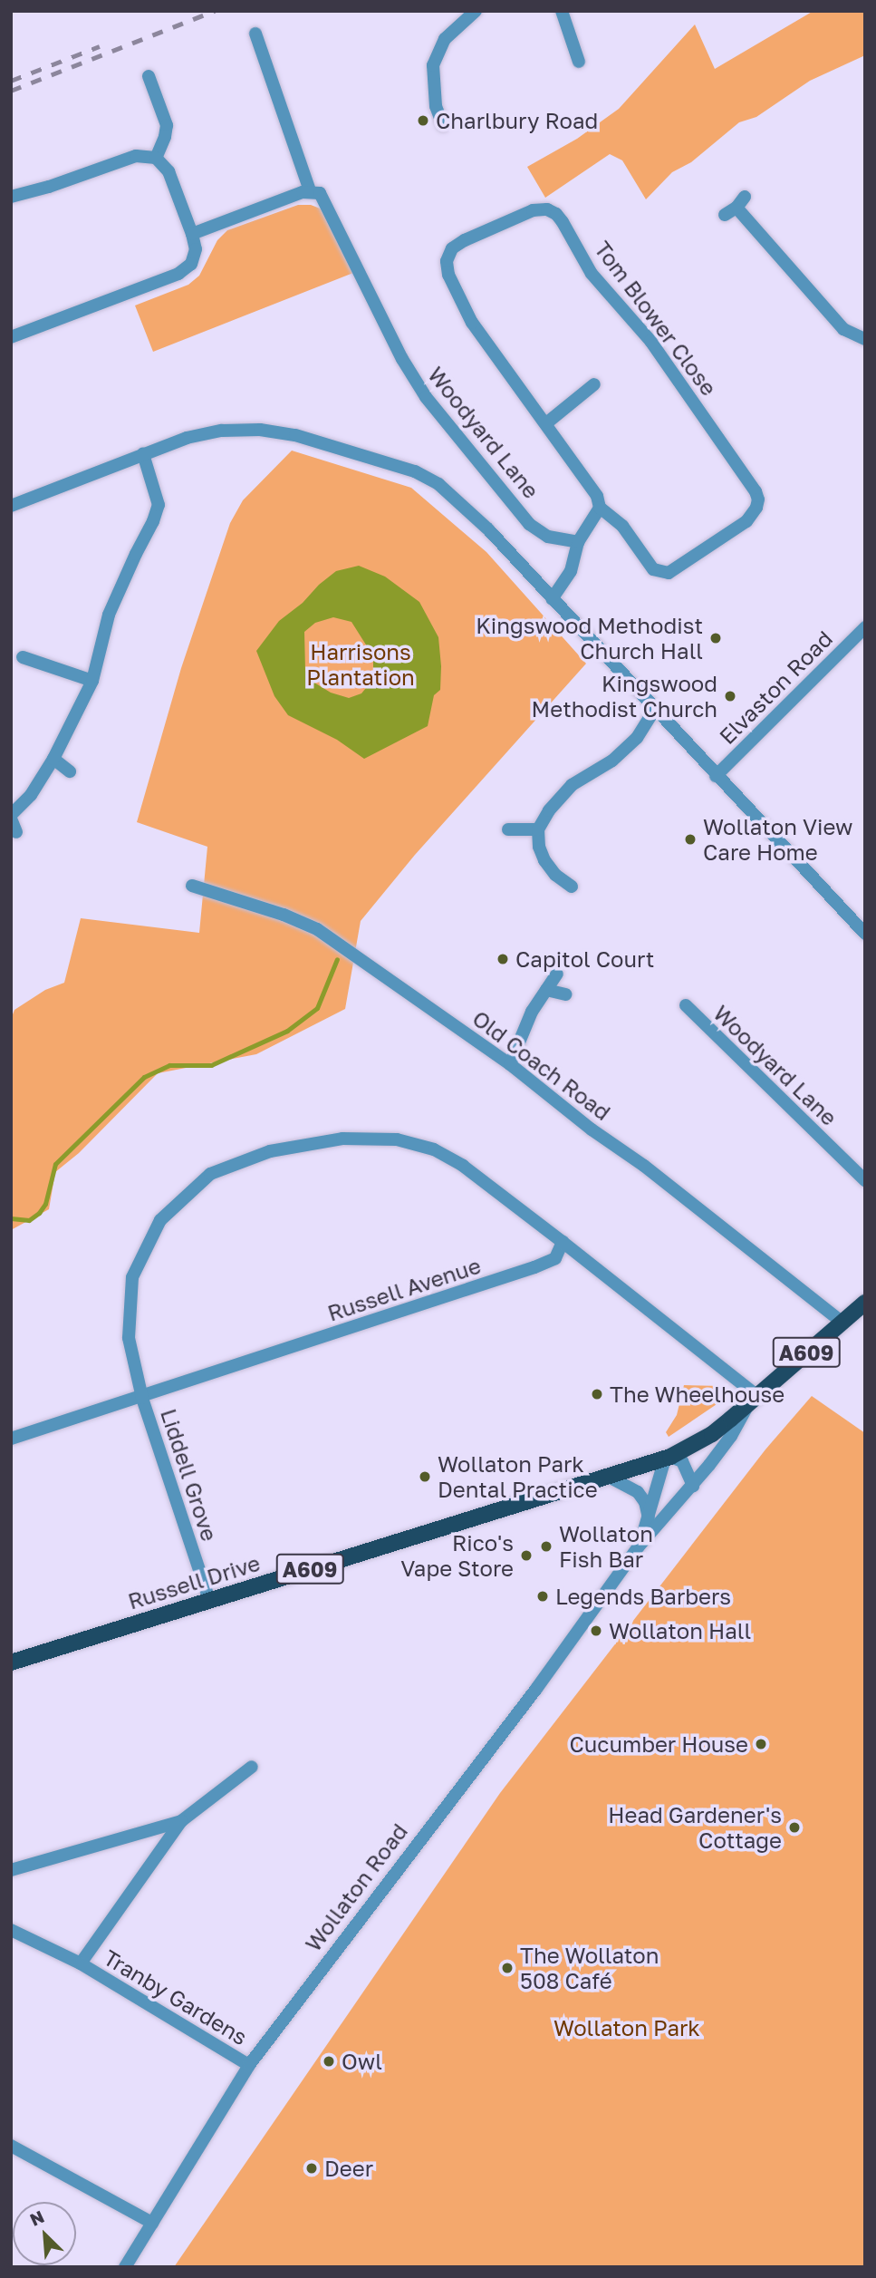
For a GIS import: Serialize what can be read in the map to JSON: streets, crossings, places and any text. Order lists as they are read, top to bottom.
{
  "streets": {
    "main road": ["A609", "Russell Drive", "Wollaton Road"],
    "street": [
      "Tom Blower Close",
      "Woodyard Lane",
      "Elvaston Road",
      "Old Coach Road",
      "Russell Avenue",
      "Liddell Grove",
      "Tranby Gardens"
    ]
  },
  "crossings": [
    ["Old Coach Road", "Wollaton Road"],
    ["Russell Avenue", "Liddell Grove"],
    ["Liddell Grove", "Russell Drive"],
    ["Russell Drive", "Wollaton Road"],
    ["Wollaton Road", "Tranby Gardens"]
  ],
  "parks": ["Harrisons Plantation", "Wollaton Park"],
  "places": [
    "Charlbury Road",
    "Kingswood Methodist Church Hall",
    "Kingswood Methodist Church",
    "Wollaton View Care Home",
    "Capitol Court",
    "The Wheelhouse",
    "Wollaton Park Dental Practice",
    "Wollaton Fish Bar",
    "Rico's Vape Store",
    "Legends Barbers",
    "Wollaton Hall",
    "Cucumber House",
    "Head Gardener's Cottage",
    "The Wollaton 508 Café",
    "Owl",
    "Deer"
  ],
  "north": "top left"
}
